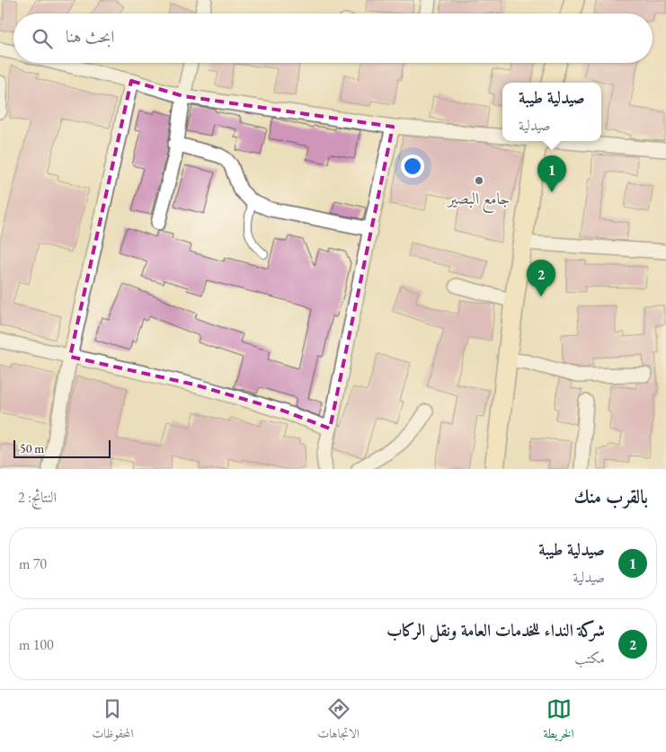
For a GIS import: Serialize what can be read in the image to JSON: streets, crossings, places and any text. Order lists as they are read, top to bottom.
{
  "places": ["جامع البصير"],
  "scale_bar": "50 m",
  "page": {
    "search": "ابحث هنا",
    "popup": ["صيدلية طيبة", "صيدلية"],
    "pins": ["1", "2"],
    "scale": "50 m",
    "heading": ["بالقرب منك", "النتائج: 2"],
    "list": [
      {
        "mark": "1",
        "name": "صيدلية طيبة",
        "note": "صيدلية",
        "value": "70 m"
      },
      {
        "mark": "2",
        "name": "شركة النداء للخدمات العامة ونقل الركاب",
        "note": "مكتب",
        "value": "100 m"
      }
    ],
    "nav": ["الخريطة", "الاتجاهات", "المحفوظات"]
  }
}
